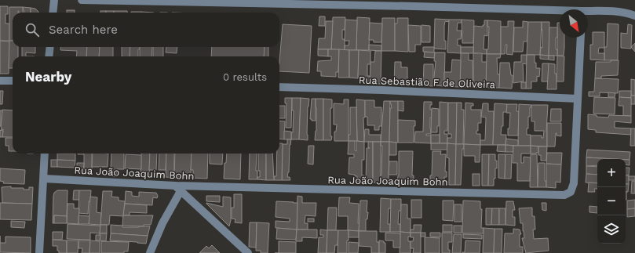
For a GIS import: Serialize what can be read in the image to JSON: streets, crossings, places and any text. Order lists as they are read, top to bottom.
{
  "streets": {
    "street": ["Rua Sebastião F de Oliveira", "Rua João Joaquim Bohn"]
  },
  "crossings": [
    ["Rua Sebastião F de Oliveira", "Rua João Joaquim Bohn"]
  ],
  "north": "bottom right",
  "page": {
    "search": "Search here",
    "heading": ["Nearby", "0 results"],
    "map_buttons": ["+", "−"]
  }
}
